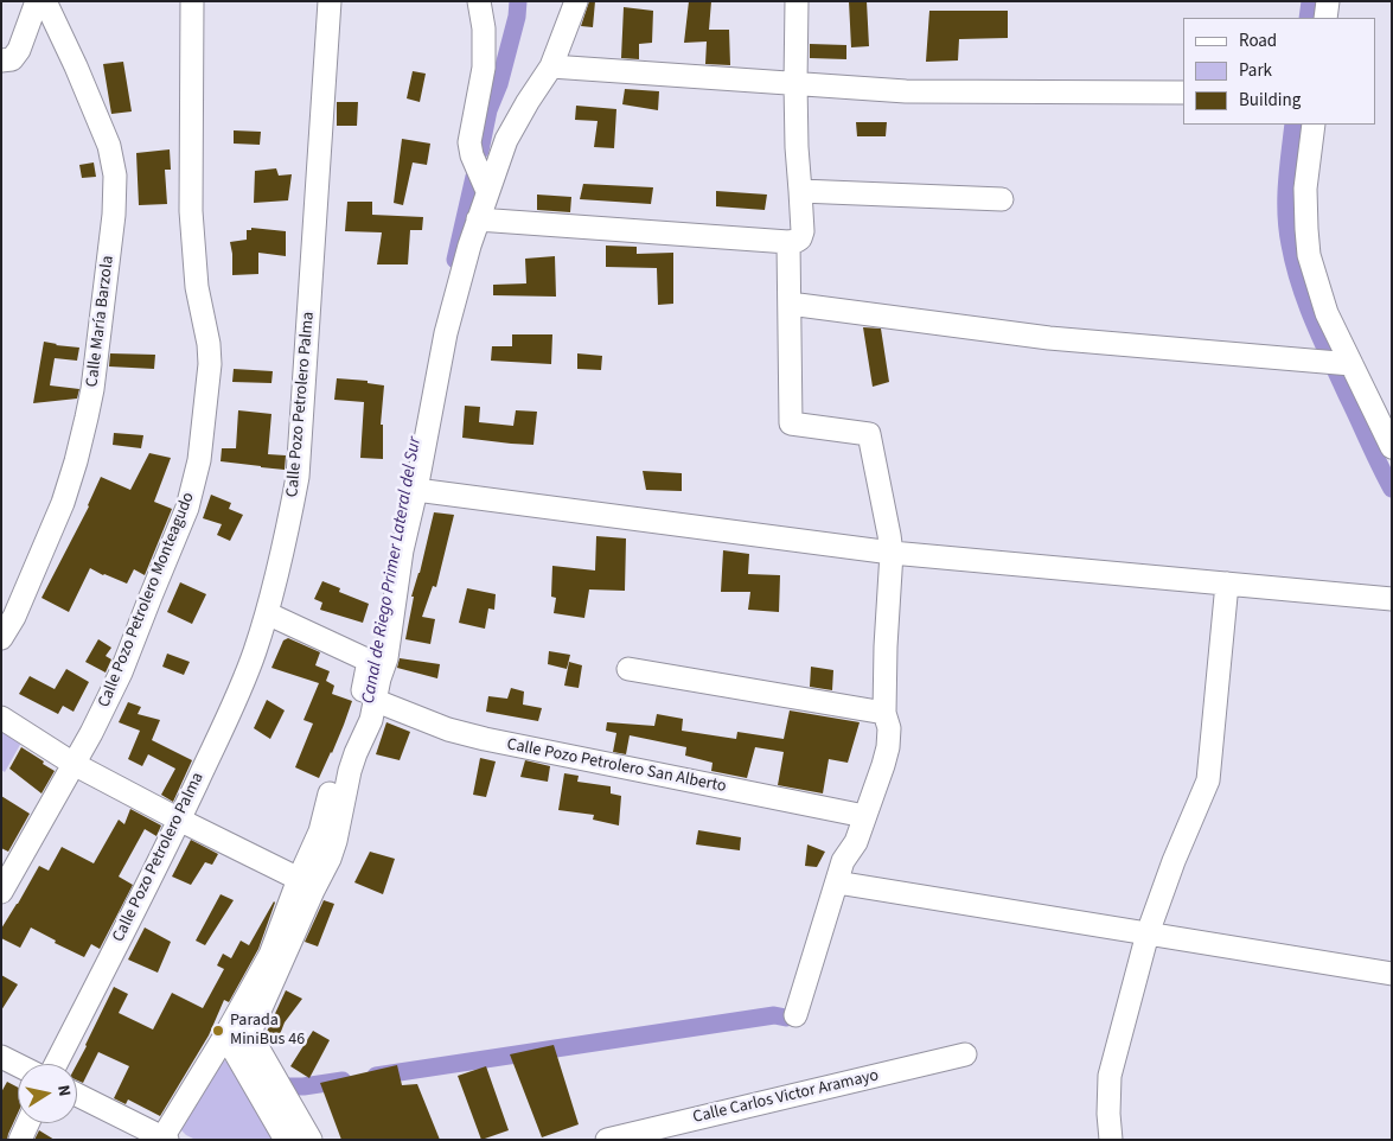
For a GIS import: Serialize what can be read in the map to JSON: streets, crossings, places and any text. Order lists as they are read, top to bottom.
{
  "streets": {
    "street": [
      "Calle María Barzola",
      "Calle Pozo Petrolero Palma",
      "Calle Pozo Petrolero Monteagudo",
      "Calle Pozo Petrolero San Alberto",
      "Calle Carlos Victor Aramayo"
    ]
  },
  "water": ["Canal de Riego Primer Lateral del Sur"],
  "places": ["Parada MiniBus 46"],
  "legend": ["Road", "Park", "Building"],
  "north": "right"
}
